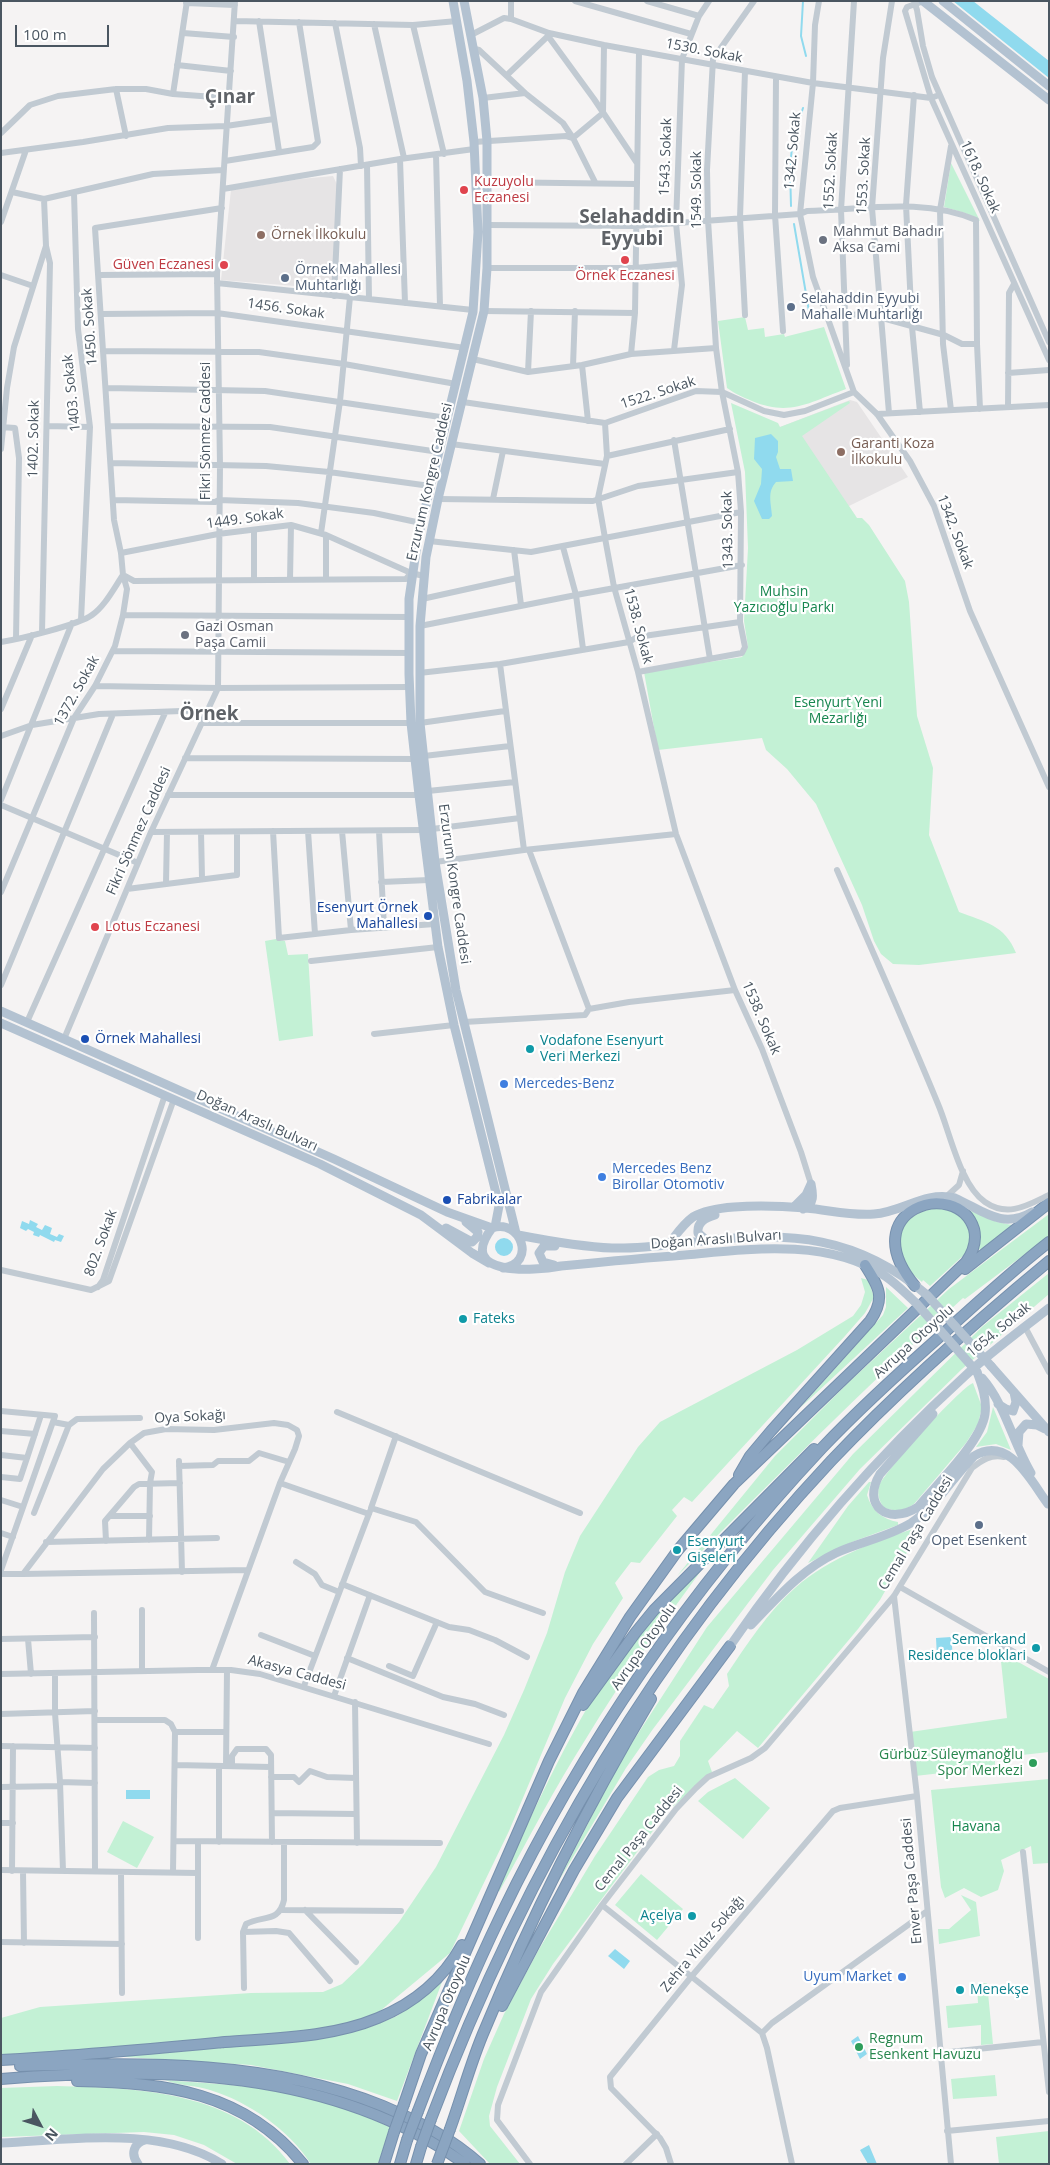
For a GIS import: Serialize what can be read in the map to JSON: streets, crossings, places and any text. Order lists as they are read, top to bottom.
{
  "streets": {
    "highway": ["Avrupa Otoyolu"],
    "main road": ["Erzurum Kongre Caddesi", "Doğan Araslı Bulvarı", "1654. Sokak"],
    "street": [
      "1530. Sokak",
      "1342. Sokak",
      "1543. Sokak",
      "1552. Sokak",
      "1553. Sokak",
      "1618. Sokak",
      "1549. Sokak",
      "1456. Sokak",
      "1450. Sokak",
      "1403. Sokak",
      "1522. Sokak",
      "Fikri Sönmez Caddesi",
      "1402. Sokak",
      "1449. Sokak",
      "1343. Sokak",
      "1538. Sokak",
      "1372. Sokak",
      "802. Sokak",
      "Oya Sokağı",
      "Cemal Paşa Caddesi",
      "Akasya Caddesi",
      "Enver Paşa Caddesi",
      "Zehra Yıldız Sokağı"
    ]
  },
  "crossings": [
    ["1530. Sokak", "1342. Sokak"],
    ["1530. Sokak", "1543. Sokak"],
    ["1530. Sokak", "1552. Sokak"],
    ["1530. Sokak", "1553. Sokak"],
    ["1530. Sokak", "1618. Sokak"],
    ["1530. Sokak", "1549. Sokak"],
    ["1342. Sokak", "1552. Sokak"],
    ["1342. Sokak", "1522. Sokak"],
    ["1549. Sokak", "1522. Sokak"],
    ["1549. Sokak", "1343. Sokak"],
    ["1456. Sokak", "1450. Sokak"],
    ["1456. Sokak", "Fikri Sönmez Caddesi"],
    ["1456. Sokak", "Erzurum Kongre Caddesi"],
    ["1450. Sokak", "Fikri Sönmez Caddesi"],
    ["1450. Sokak", "1449. Sokak"],
    ["1450. Sokak", "1372. Sokak"],
    ["1522. Sokak", "Erzurum Kongre Caddesi"],
    ["1522. Sokak", "1343. Sokak"],
    ["1522. Sokak", "1538. Sokak"],
    ["Fikri Sönmez Caddesi", "1449. Sokak"],
    ["Fikri Sönmez Caddesi", "Doğan Araslı Bulvarı"],
    ["Erzurum Kongre Caddesi", "1449. Sokak"],
    ["Erzurum Kongre Caddesi", "Doğan Araslı Bulvarı"],
    ["1449. Sokak", "1372. Sokak"],
    ["1343. Sokak", "1538. Sokak"],
    ["Doğan Araslı Bulvarı", "802. Sokak"],
    ["Doğan Araslı Bulvarı", "Cemal Paşa Caddesi"],
    ["Oya Sokağı", "Akasya Caddesi"],
    ["Cemal Paşa Caddesi", "Enver Paşa Caddesi"],
    ["Enver Paşa Caddesi", "Zehra Yıldız Sokağı"]
  ],
  "districts": ["Çınar", "Selahaddin Eyyubi", "Örnek"],
  "parks": ["Muhsin Yazıcıoğlu Parkı", "Esenyurt Yeni Mezarlığı", "Havana"],
  "places": [
    "Kuzuyolu Eczanesi",
    "Örnek İlkokulu",
    "Mahmut Bahadır Aksa Cami",
    "Örnek Eczanesi",
    "Güven Eczanesi",
    "Örnek Mahallesi Muhtarlığı",
    "Selahaddin Eyyubi Mahalle Muhtarlığı",
    "Garanti Koza İlkokulu",
    "Gazi Osman Paşa Camii",
    "Esenyurt Örnek Mahallesi",
    "Lotus Eczanesi",
    "Örnek Mahallesi",
    "Vodafone Esenyurt Veri Merkezi",
    "Mercedes-Benz",
    "Mercedes Benz Birollar Otomotiv",
    "Fabrikalar",
    "Fateks",
    "Opet Esenkent",
    "Esenyurt Gişeleri",
    "Semerkand Residence bloklari",
    "Gürbüz Süleymanoğlu Spor Merkezi",
    "Açelya",
    "Uyum Market",
    "Menekşe",
    "Regnum Esenkent Havuzu"
  ],
  "scale_bar": "100 m",
  "north": "bottom right"
}
